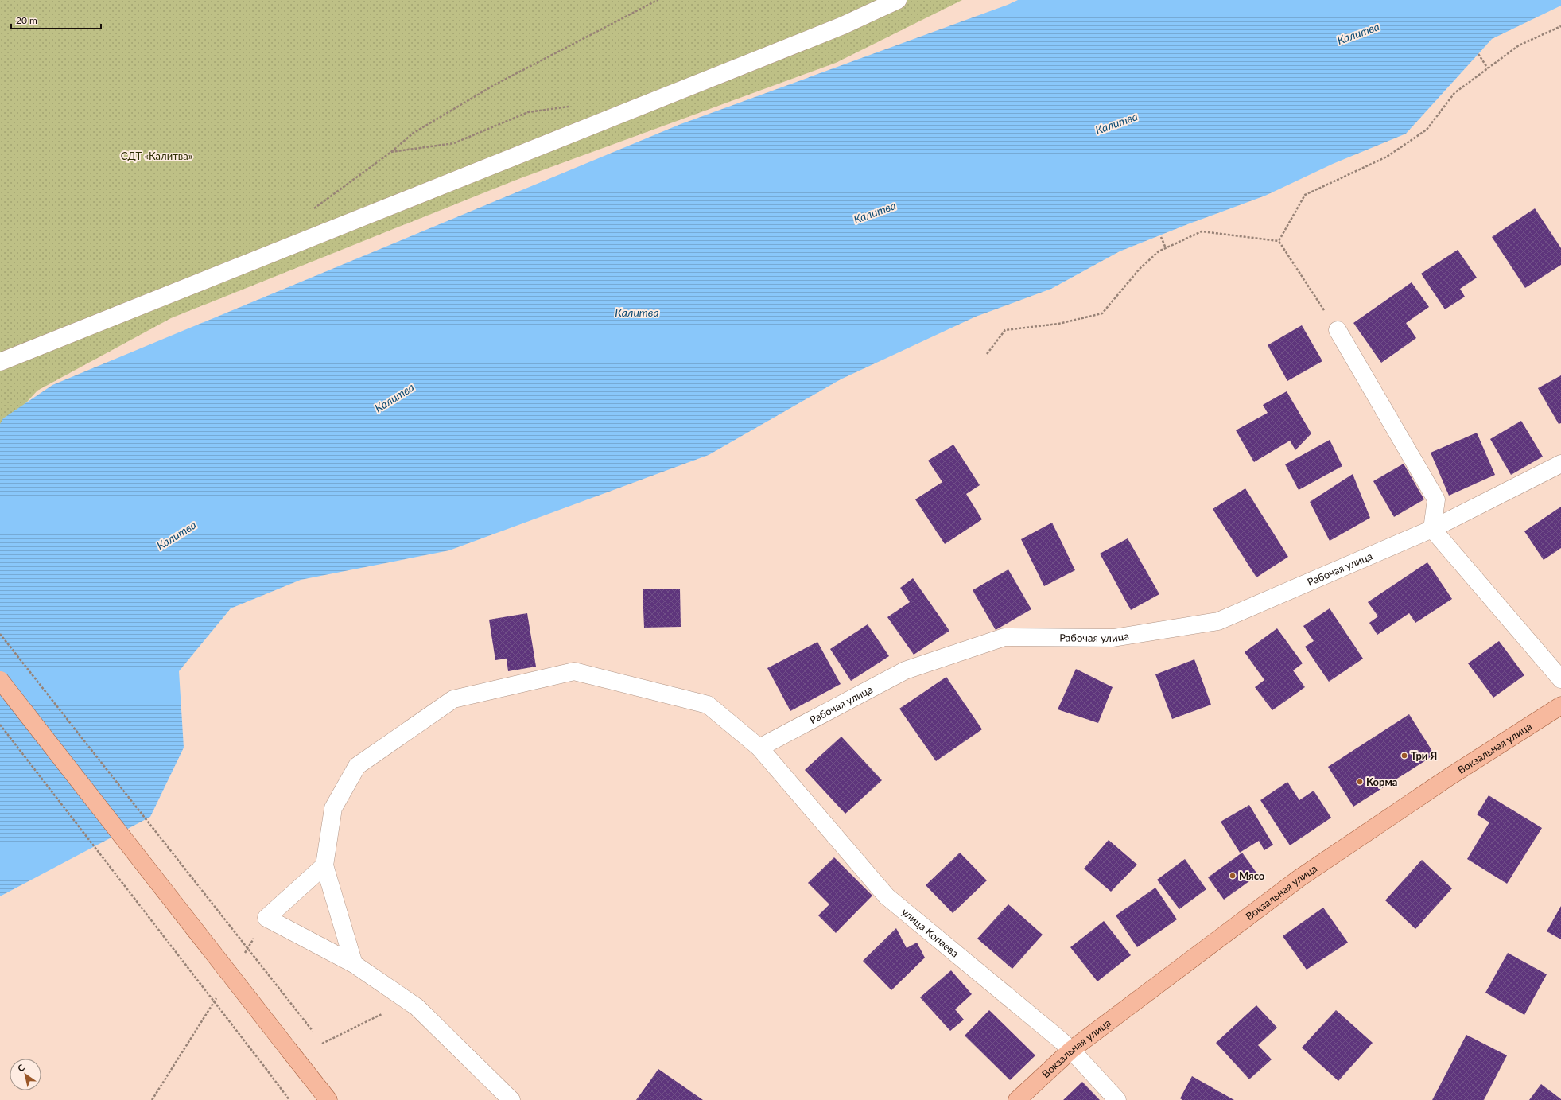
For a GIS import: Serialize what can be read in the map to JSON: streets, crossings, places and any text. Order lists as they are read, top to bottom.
{
  "streets": {
    "main road": ["Вокзальная улица"],
    "street": ["Рабочая улица", "улица Копаева"]
  },
  "crossings": [
    ["Рабочая улица", "улица Копаева"],
    ["Вокзальная улица", "улица Копаева"]
  ],
  "water": ["Калитва"],
  "parks": ["СДТ «Калитва»"],
  "places": ["Три Я", "Корма", "Мясо"],
  "scale_bar": "20 m",
  "north": "top left"
}
